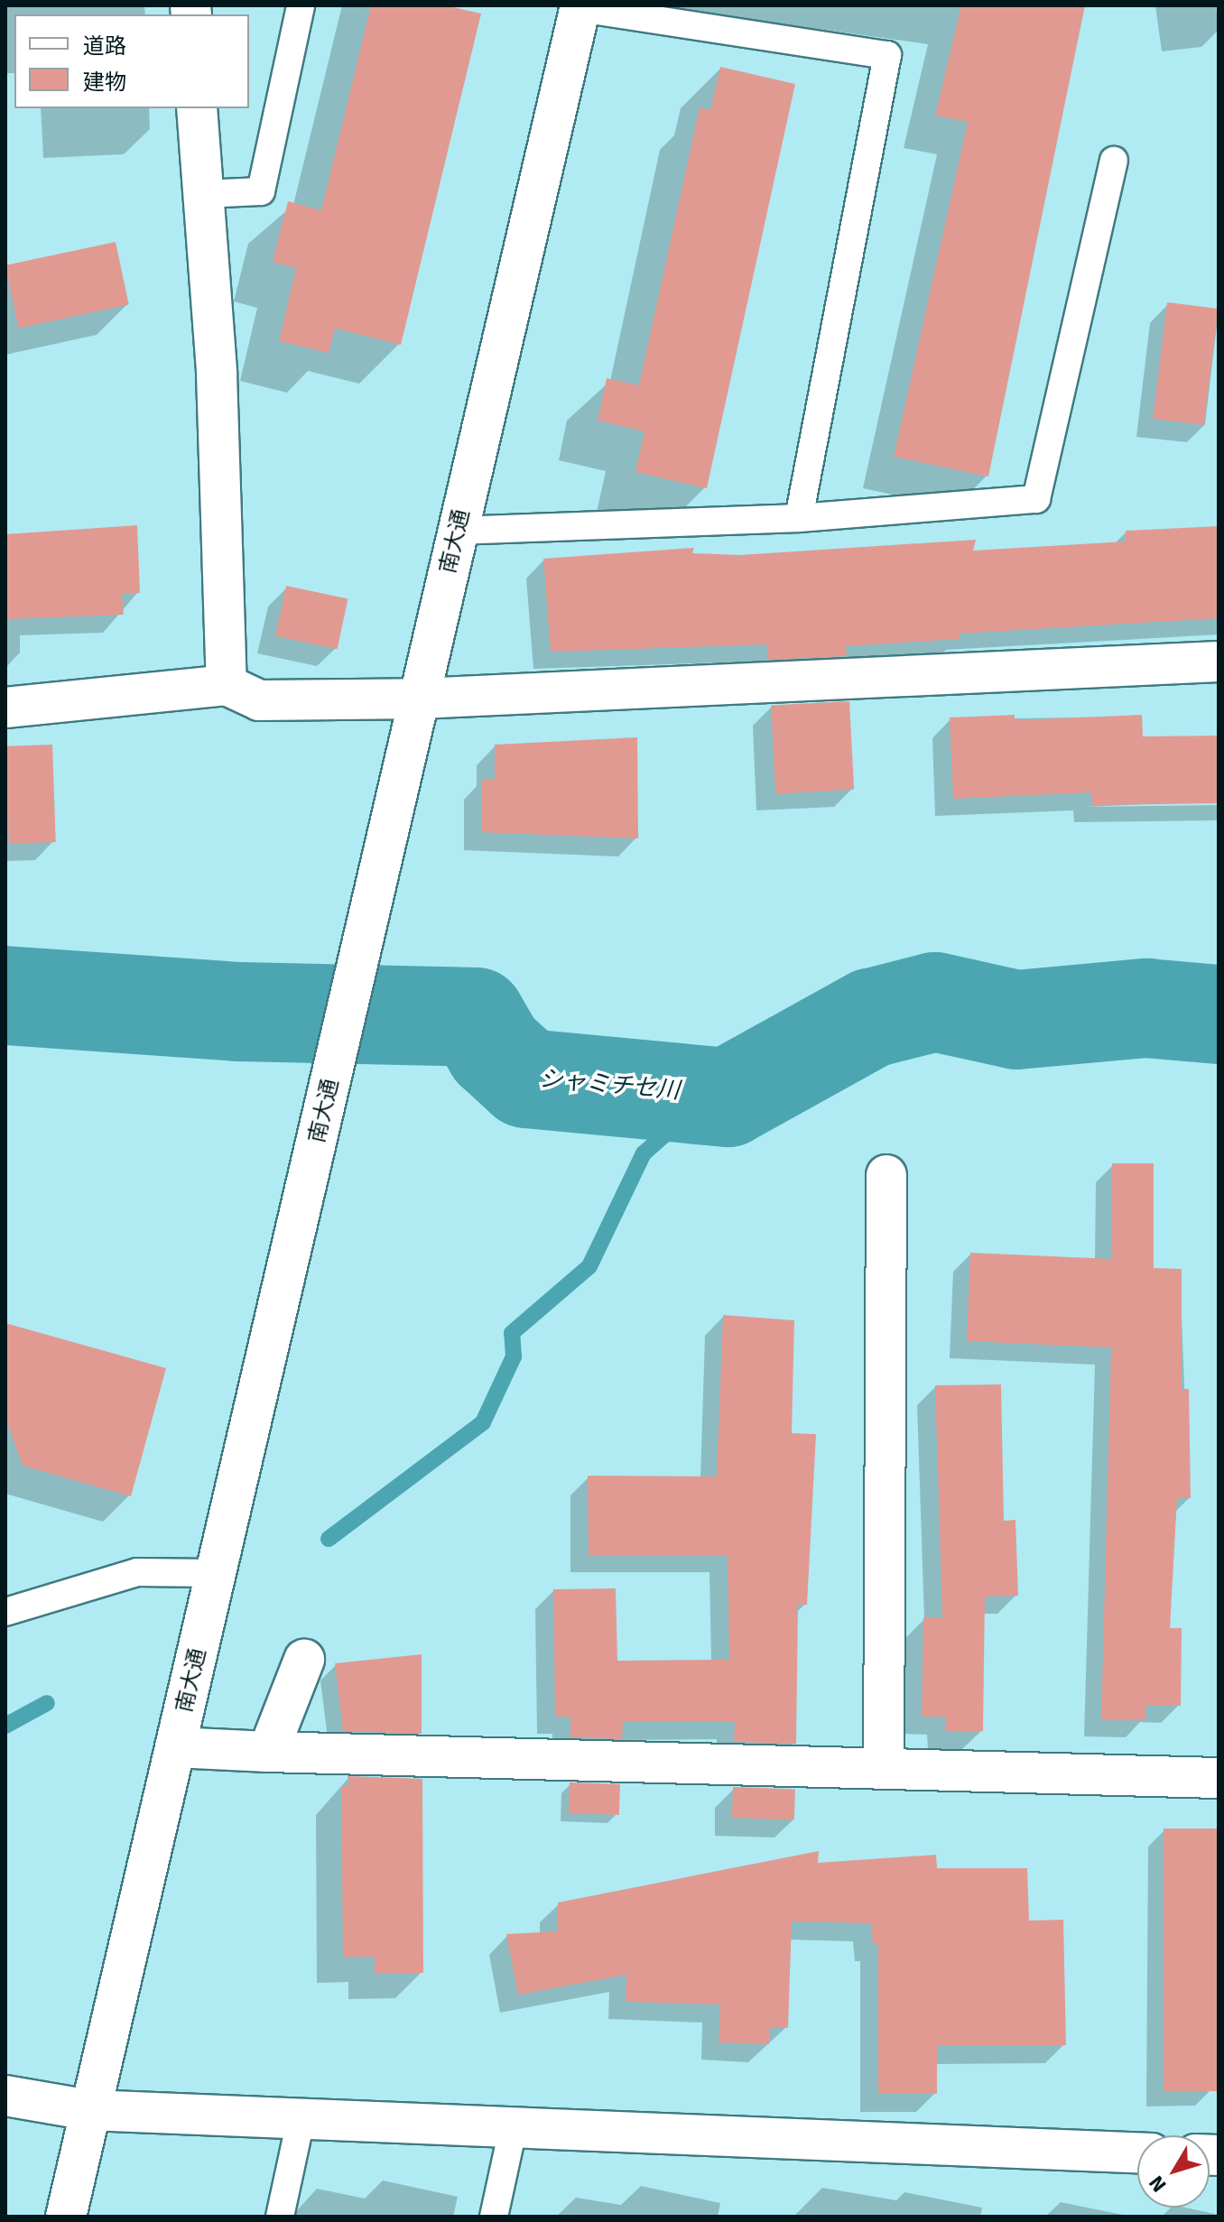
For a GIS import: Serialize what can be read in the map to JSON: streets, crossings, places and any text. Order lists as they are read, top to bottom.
{
  "streets": {
    "street": ["南大通"]
  },
  "water": ["シャミチセ川"],
  "legend": ["道路", "建物"],
  "north": "bottom left"
}
